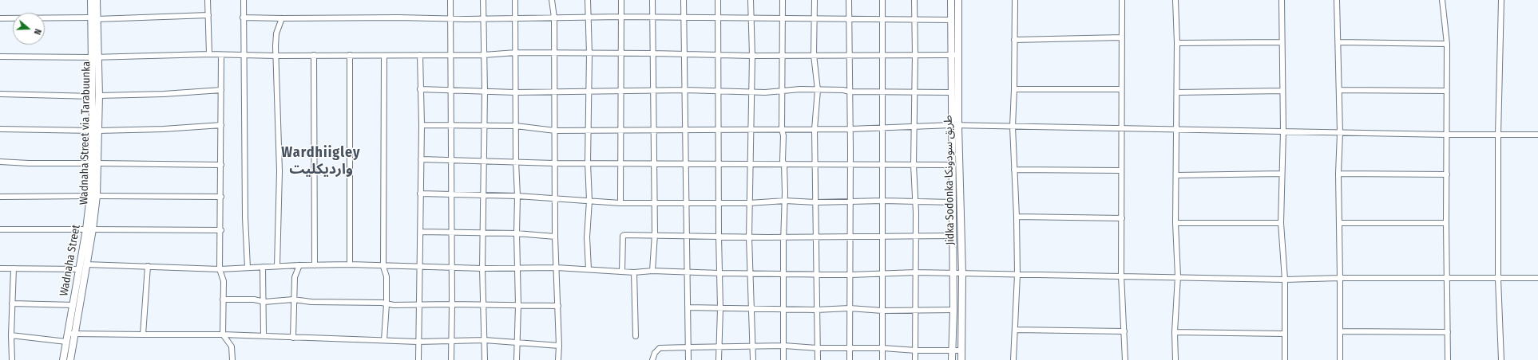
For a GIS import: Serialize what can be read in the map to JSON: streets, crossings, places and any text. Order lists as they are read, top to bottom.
{
  "streets": {
    "main road": ["Jidka Sodonka طريق سودونكا", "Wadnaha Street"]
  },
  "districts": ["Wardhiigley وارديكليت"],
  "north": "right"
}
